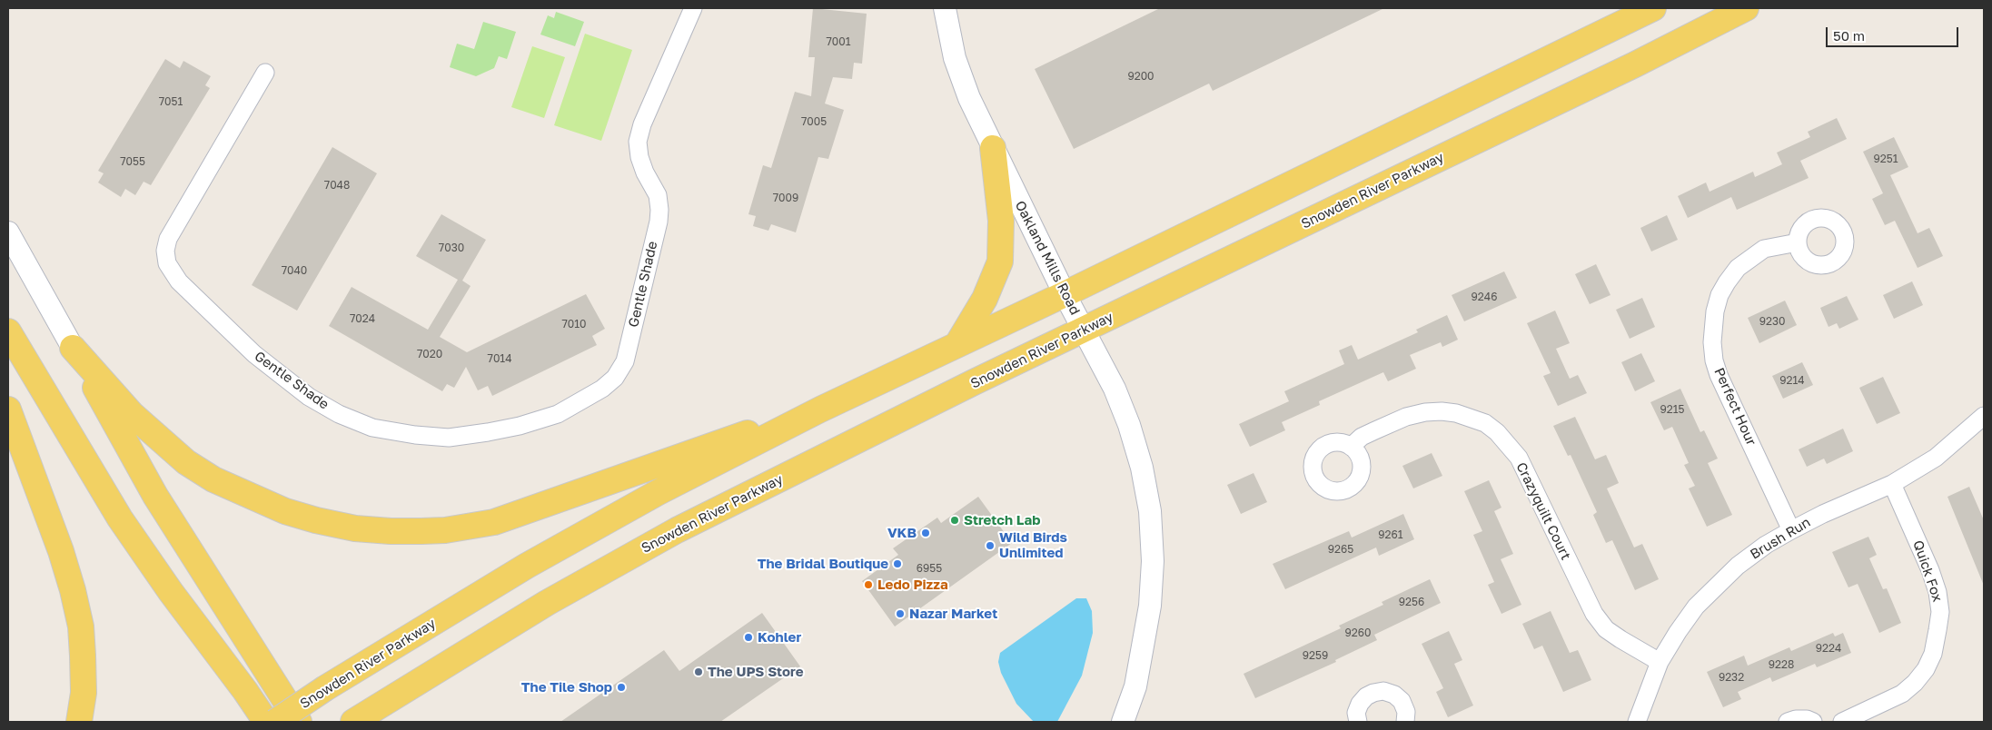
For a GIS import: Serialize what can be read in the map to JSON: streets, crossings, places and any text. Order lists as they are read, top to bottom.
{
  "streets": {
    "main road": ["Snowden River Parkway"],
    "street": [
      "Oakland Mills Road",
      "Gentle Shade",
      "Perfect Hour",
      "Crazyquilt Court",
      "Brush Run",
      "Quick Fox"
    ]
  },
  "crossings": [
    ["Snowden River Parkway", "Oakland Mills Road"],
    ["Perfect Hour", "Brush Run"],
    ["Crazyquilt Court", "Brush Run"],
    ["Brush Run", "Quick Fox"]
  ],
  "places": [
    "Stretch Lab",
    "VKB",
    "Wild Birds Unlimited",
    "The Bridal Boutique",
    "Ledo Pizza",
    "Nazar Market",
    "Kohler",
    "The UPS Store",
    "The Tile Shop"
  ],
  "house_numbers": [
    "7001",
    "9200",
    "7051",
    "7005",
    "9251",
    "7055",
    "7048",
    "7009",
    "7030",
    "7040",
    "9246",
    "7024",
    "9230",
    "7010",
    "7020",
    "7014",
    "9214",
    "9215",
    "9261",
    "9265",
    "6955",
    "9256",
    "9260",
    "9224",
    "9259",
    "9228",
    "9232"
  ],
  "scale_bar": "50 m"
}
